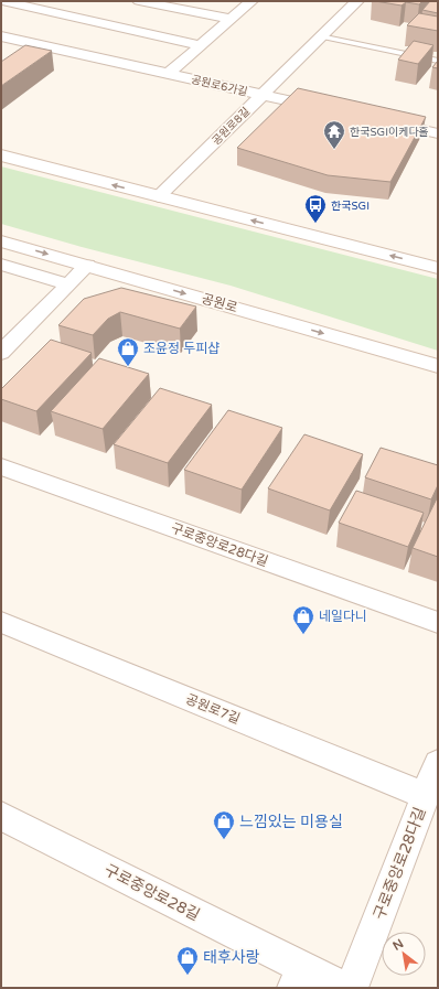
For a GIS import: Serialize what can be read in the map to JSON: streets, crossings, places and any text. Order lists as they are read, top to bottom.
{
  "streets": {
    "main road": ["공원로"],
    "street": [
      "공원로6가길",
      "공원로8길",
      "구로중앙로28다길",
      "공원로7길",
      "구로중앙로28길"
    ]
  },
  "crossings": [
    ["공원로6가길", "공원로8길"],
    ["구로중앙로28다길", "공원로7길"]
  ],
  "places": {
    "temple": ["한국SGI이케다홀"],
    "bus stop": ["한국SGI"],
    "shop": [
      "조윤정 두피샵",
      "네일다니",
      "느낌있는 미용실",
      "태후사랑"
    ]
  },
  "north": "top left"
}
